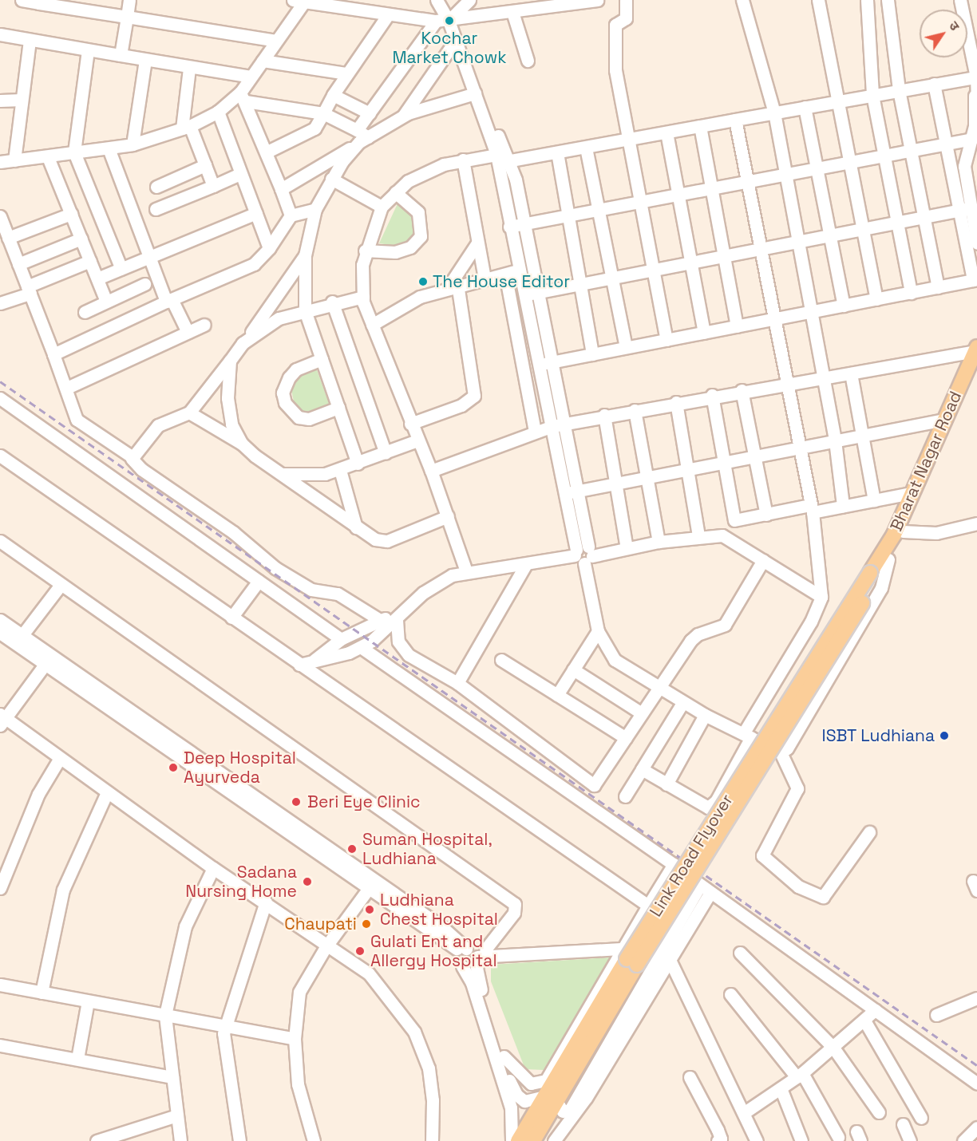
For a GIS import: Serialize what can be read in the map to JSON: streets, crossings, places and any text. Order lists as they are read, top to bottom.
{
  "streets": {
    "main road": ["Bharat Nagar Road", "Link Road Flyover"]
  },
  "crossings": [
    ["Bharat Nagar Road", "Link Road Flyover"]
  ],
  "places": [
    "Kochar Market Chowk",
    "The House Editor",
    "ISBT Ludhiana",
    "Deep Hospital Ayurveda",
    "Beri Eye Clinic",
    "Suman Hospital, Ludhiana",
    "Sadana Nursing Home",
    "Ludhiana Chest Hospital",
    "Chaupati",
    "Gulati Ent and Allergy Hospital"
  ],
  "north": "top right"
}
